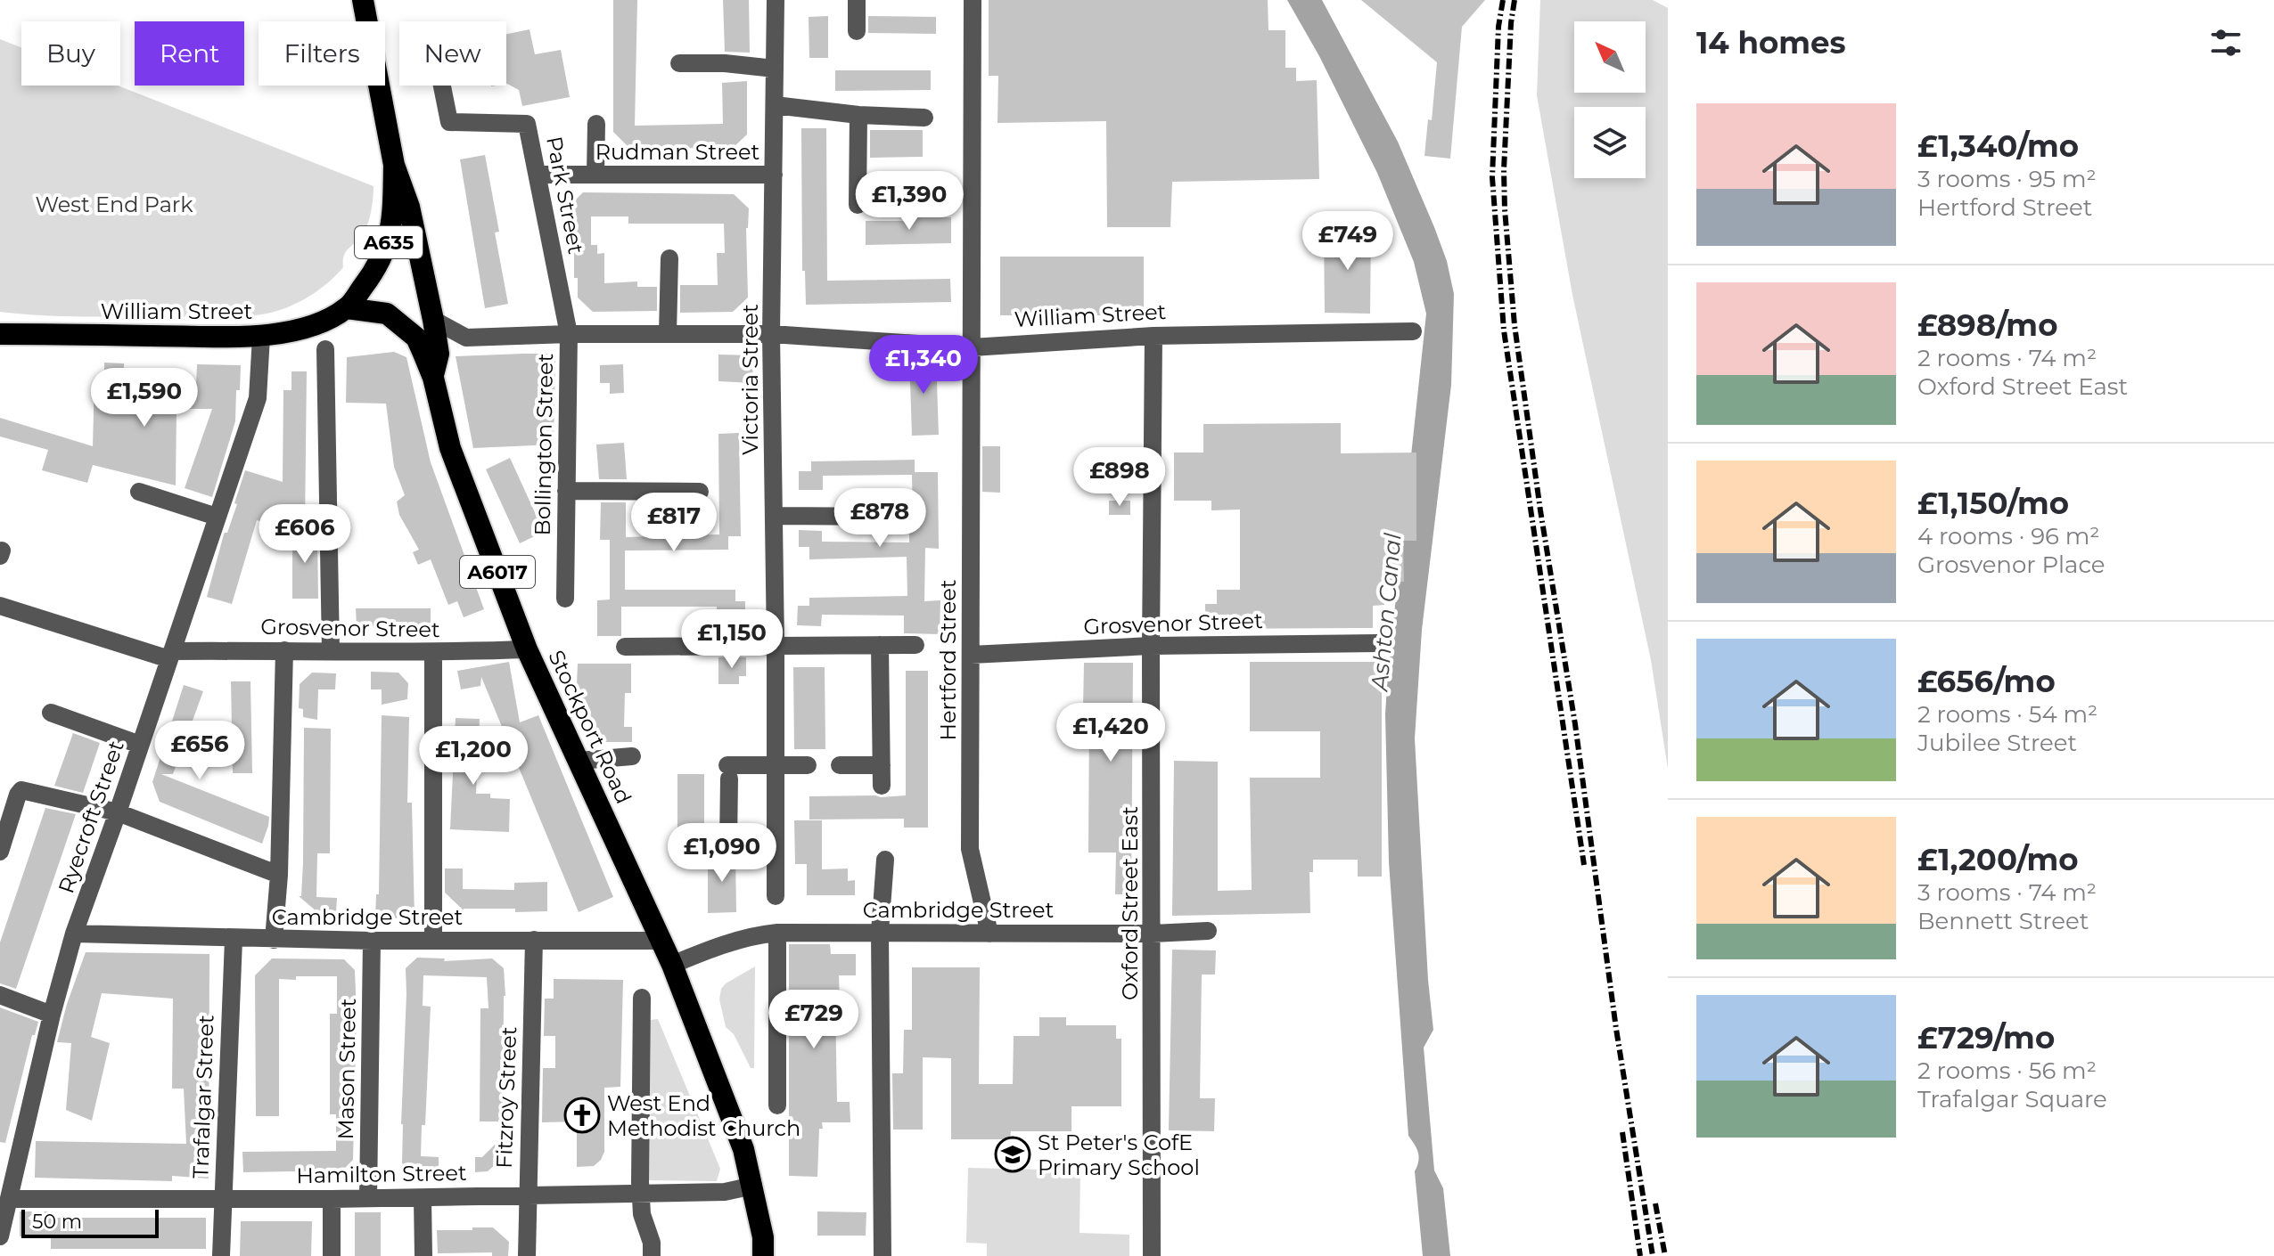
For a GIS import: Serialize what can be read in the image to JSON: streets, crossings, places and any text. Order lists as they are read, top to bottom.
{
  "streets": {
    "highway": [
      "A635",
      "William Street",
      "A6017",
      "Stockport Road"
    ],
    "street": [
      "Rudman Street",
      "Park Street",
      "Victoria Street",
      "Bollington Street",
      "Grosvenor Street",
      "Hertford Street",
      "Ryecroft Street",
      "Oxford Street East",
      "Cambridge Street",
      "Mason Street",
      "Trafalgar Street",
      "Fitzroy Street",
      "Hamilton Street"
    ]
  },
  "crossings": [
    ["Rudman Street", "Park Street"],
    ["Rudman Street", "Victoria Street"],
    ["Park Street", "William Street"],
    ["Park Street", "Bollington Street"],
    ["A635", "William Street"],
    ["A635", "Stockport Road"],
    ["William Street", "Victoria Street"],
    ["William Street", "Bollington Street"],
    ["William Street", "Hertford Street"],
    ["William Street", "Stockport Road"],
    ["William Street", "Ryecroft Street"],
    ["William Street", "Oxford Street East"],
    ["Grosvenor Street", "Hertford Street"],
    ["Grosvenor Street", "Stockport Road"],
    ["Grosvenor Street", "Ryecroft Street"],
    ["Grosvenor Street", "Oxford Street East"],
    ["Hertford Street", "Cambridge Street"],
    ["Stockport Road", "Cambridge Street"],
    ["Stockport Road", "Hamilton Street"],
    ["Ryecroft Street", "Cambridge Street"],
    ["Ryecroft Street", "Hamilton Street"],
    ["Oxford Street East", "Cambridge Street"],
    ["Cambridge Street", "Mason Street"],
    ["Cambridge Street", "Trafalgar Street"],
    ["Cambridge Street", "Fitzroy Street"],
    ["Mason Street", "Hamilton Street"],
    ["Trafalgar Street", "Hamilton Street"],
    ["Fitzroy Street", "Hamilton Street"]
  ],
  "water": ["Ashton Canal"],
  "parks": ["West End Park"],
  "places": {
    "church": ["West End Methodist Church"],
    "school or university": ["St Peter's CofE Primary School"]
  },
  "scale_bar": "50 m",
  "north": "top left",
  "page": {
    "heading": "14 homes",
    "chip": [
      "Buy",
      "Rent",
      "Filters",
      "New"
    ],
    "list": [
      {
        "name": "£1,340/mo",
        "note": "3 rooms · 95 m² · Hertford Street"
      },
      {
        "name": "£898/mo",
        "note": "2 rooms · 74 m² · Oxford Street East"
      },
      {
        "name": "£1,150/mo",
        "note": "4 rooms · 96 m² · Grosvenor Place"
      },
      {
        "name": "£656/mo",
        "note": "2 rooms · 54 m² · Jubilee Street"
      },
      {
        "name": "£1,200/mo",
        "note": "3 rooms · 74 m² · Bennett Street"
      },
      {
        "name": "£729/mo",
        "note": "2 rooms · 56 m² · Trafalgar Square"
      }
    ],
    "price": [
      "£1,390",
      "£749",
      "£1,340",
      "£1,590",
      "£898",
      "£878",
      "£817",
      "£606",
      "£1,150",
      "£1,420",
      "£656",
      "£1,200",
      "£1,090",
      "£729"
    ],
    "scale": "50 m"
  }
}
